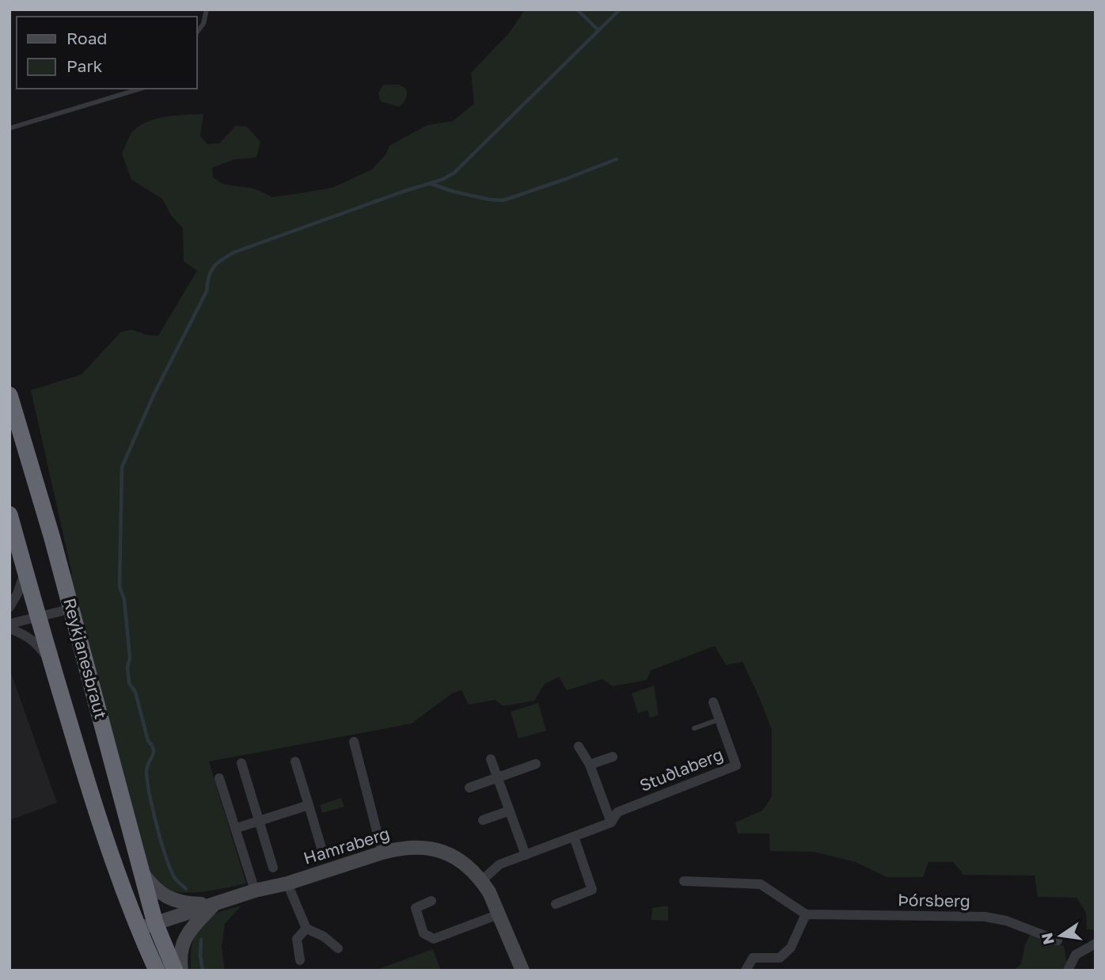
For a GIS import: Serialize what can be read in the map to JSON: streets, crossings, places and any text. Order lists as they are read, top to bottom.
{
  "streets": {
    "highway": ["Reykjanesbraut"],
    "street": ["Stuðlaberg", "Hamraberg", "Þórsberg"]
  },
  "crossings": [
    ["Stuðlaberg", "Hamraberg"]
  ],
  "legend": ["Road", "Park"],
  "north": "left"
}
